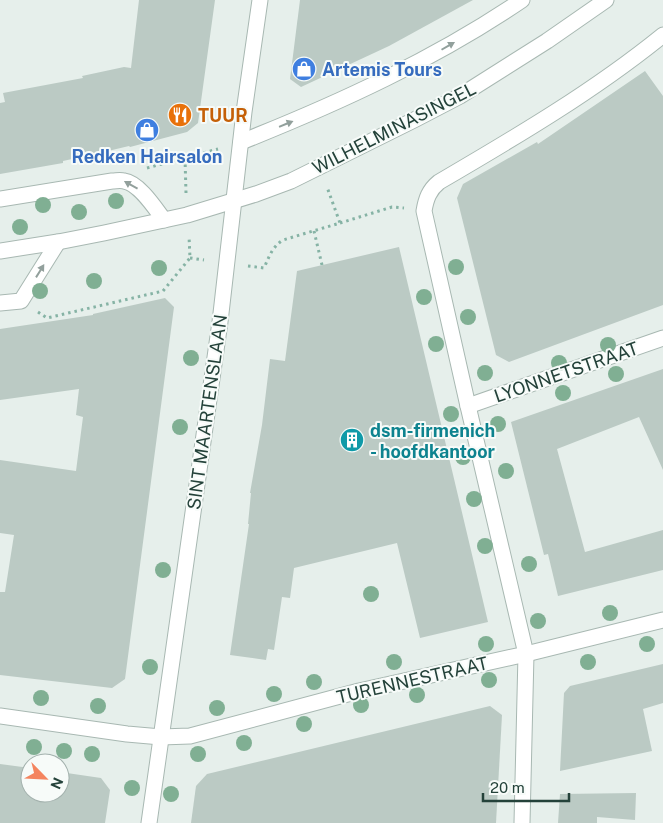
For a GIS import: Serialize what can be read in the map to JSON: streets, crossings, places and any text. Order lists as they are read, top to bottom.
{
  "streets": {
    "street": [
      "WILHELMINASINGEL",
      "LYONNETSTRAAT",
      "SINT MAARTENSLAAN",
      "TURENNESTRAAT"
    ]
  },
  "crossings": [
    ["WILHELMINASINGEL", "SINT MAARTENSLAAN"],
    ["SINT MAARTENSLAAN", "TURENNESTRAAT"]
  ],
  "places": {
    "shop": ["Artemis Tours", "Redken Hairsalon"],
    "restaurant": ["TUUR"],
    "building": ["dsm-firmenich - hoofdkantoor"]
  },
  "scale_bar": "20 m",
  "north": "bottom right"
}
